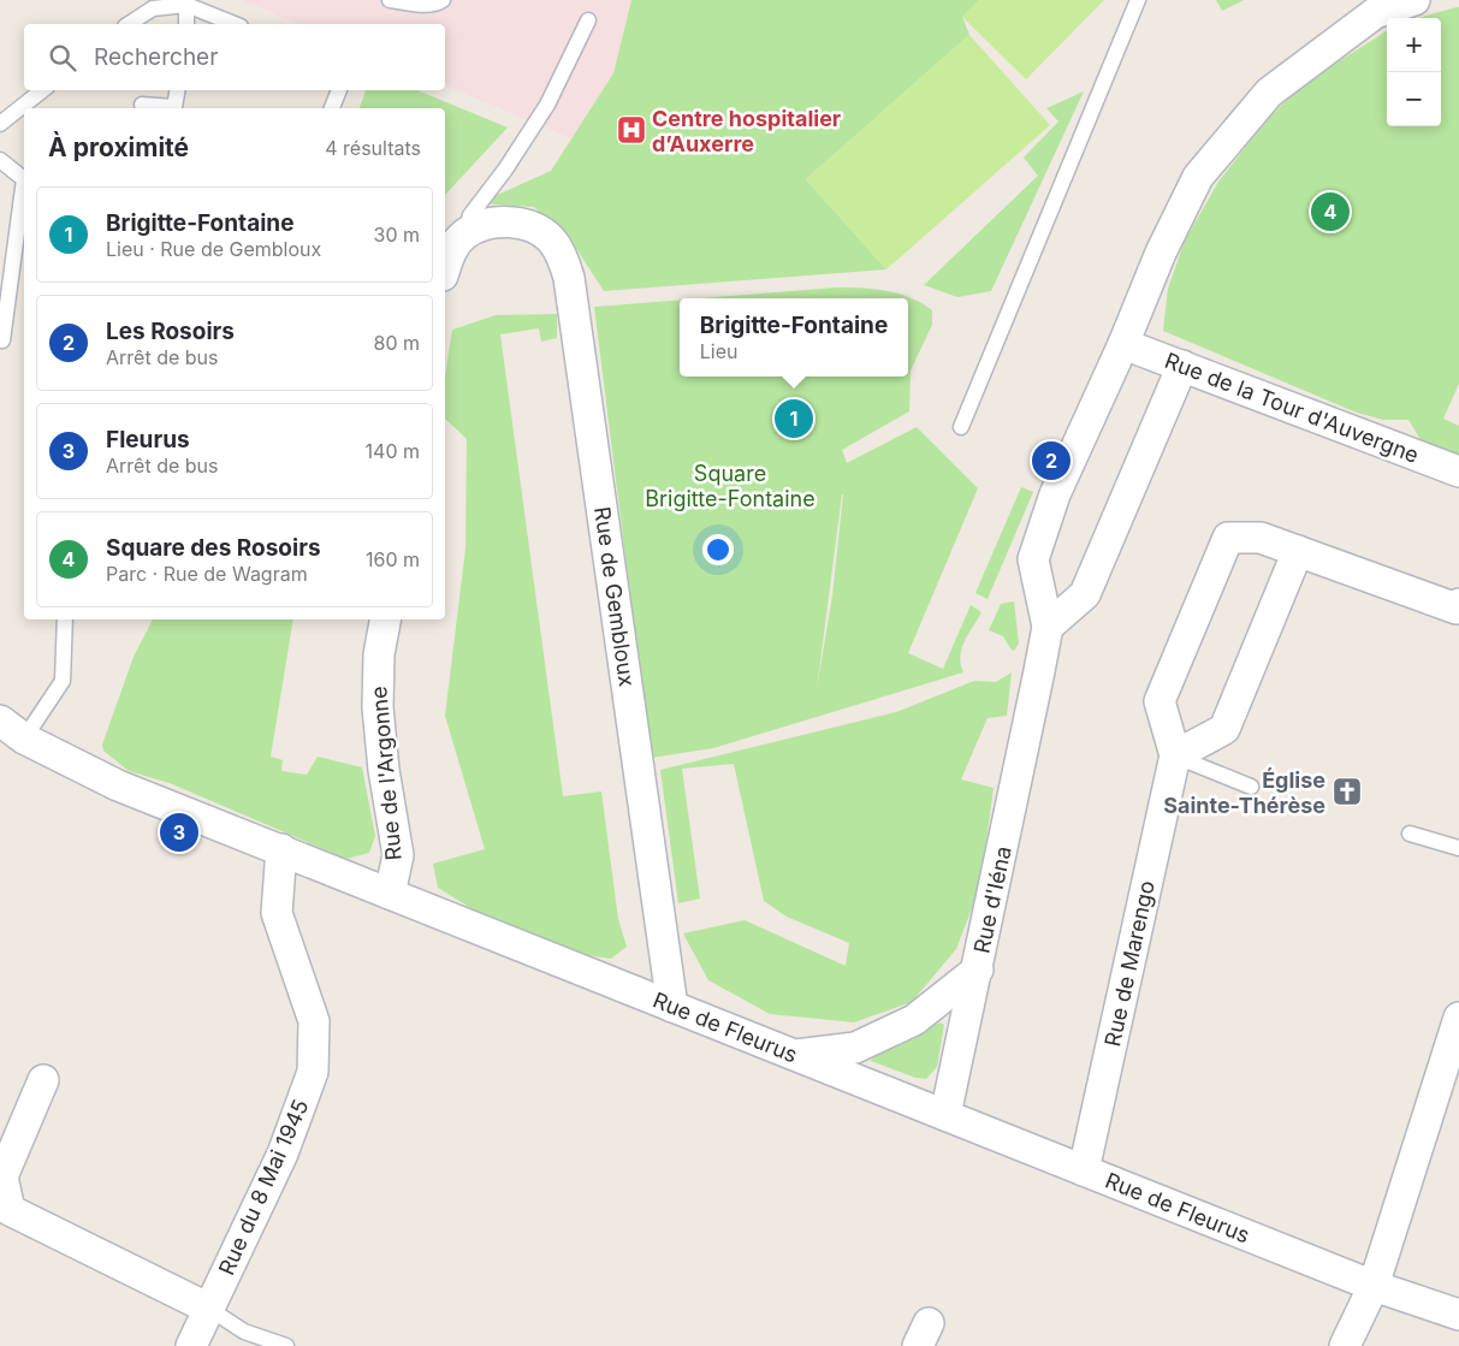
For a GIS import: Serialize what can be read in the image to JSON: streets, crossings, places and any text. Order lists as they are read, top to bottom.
{
  "streets": {
    "street": [
      "Rue de la Tour d'Auvergne",
      "Rue de Gembloux",
      "Rue de l'Argonne",
      "Rue d'Iéna",
      "Rue de Marengo",
      "Rue de Fleurus",
      "Rue du 8 Mai 1945"
    ]
  },
  "crossings": [
    ["Rue de la Tour d'Auvergne", "Rue d'Iéna"],
    ["Rue de Gembloux", "Rue de Fleurus"],
    ["Rue de l'Argonne", "Rue de Fleurus"],
    ["Rue d'Iéna", "Rue de Fleurus"],
    ["Rue de Marengo", "Rue de Fleurus"],
    ["Rue de Fleurus", "Rue du 8 Mai 1945"]
  ],
  "parks": ["Square Brigitte-Fontaine"],
  "places": {
    "hospital": ["Centre hospitalier d’Auxerre"],
    "church": ["Église Sainte-Thérèse"]
  },
  "page": {
    "map_buttons": ["+", "−"],
    "search": "Rechercher",
    "heading": ["À proximité", "4 résultats"],
    "list": [
      {
        "mark": "1",
        "name": "Brigitte-Fontaine",
        "note": "Lieu · Rue de Gembloux",
        "value": "30 m"
      },
      {
        "mark": "2",
        "name": "Les Rosoirs",
        "note": "Arrêt de bus",
        "value": "80 m"
      },
      {
        "mark": "3",
        "name": "Fleurus",
        "note": "Arrêt de bus",
        "value": "140 m"
      },
      {
        "mark": "4",
        "name": "Square des Rosoirs",
        "note": "Parc · Rue de Wagram",
        "value": "160 m"
      }
    ],
    "pins": [
      "4",
      "1",
      "2",
      "3"
    ],
    "popup": ["Brigitte-Fontaine", "Lieu"]
  }
}
